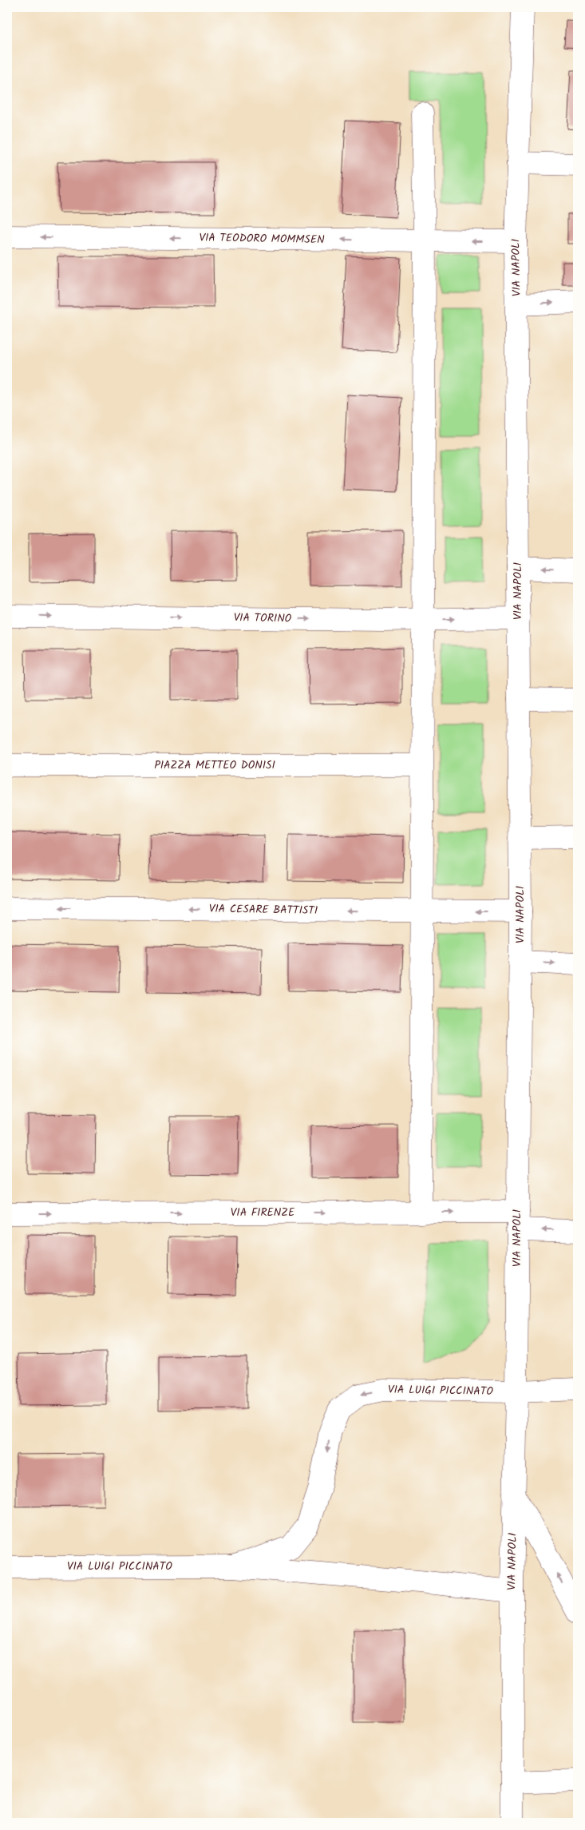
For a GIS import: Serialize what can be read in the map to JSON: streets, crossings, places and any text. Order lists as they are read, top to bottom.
{
  "streets": {
    "street": [
      "VIA TEODORO MOMMSEN",
      "VIA NAPOLI",
      "VIA TORINO",
      "PIAZZA METTEO DONISI",
      "VIA CESARE BATTISTI",
      "VIA FIRENZE",
      "VIA LUIGI PICCINATO"
    ]
  },
  "crossings": [
    ["VIA TEODORO MOMMSEN", "VIA NAPOLI"],
    ["VIA NAPOLI", "VIA TORINO"],
    ["VIA NAPOLI", "VIA CESARE BATTISTI"],
    ["VIA NAPOLI", "VIA FIRENZE"],
    ["VIA NAPOLI", "VIA LUIGI PICCINATO"]
  ],
  "one_way": ["VIA TEODORO MOMMSEN", "VIA TORINO", "VIA CESARE BATTISTI"]
}
